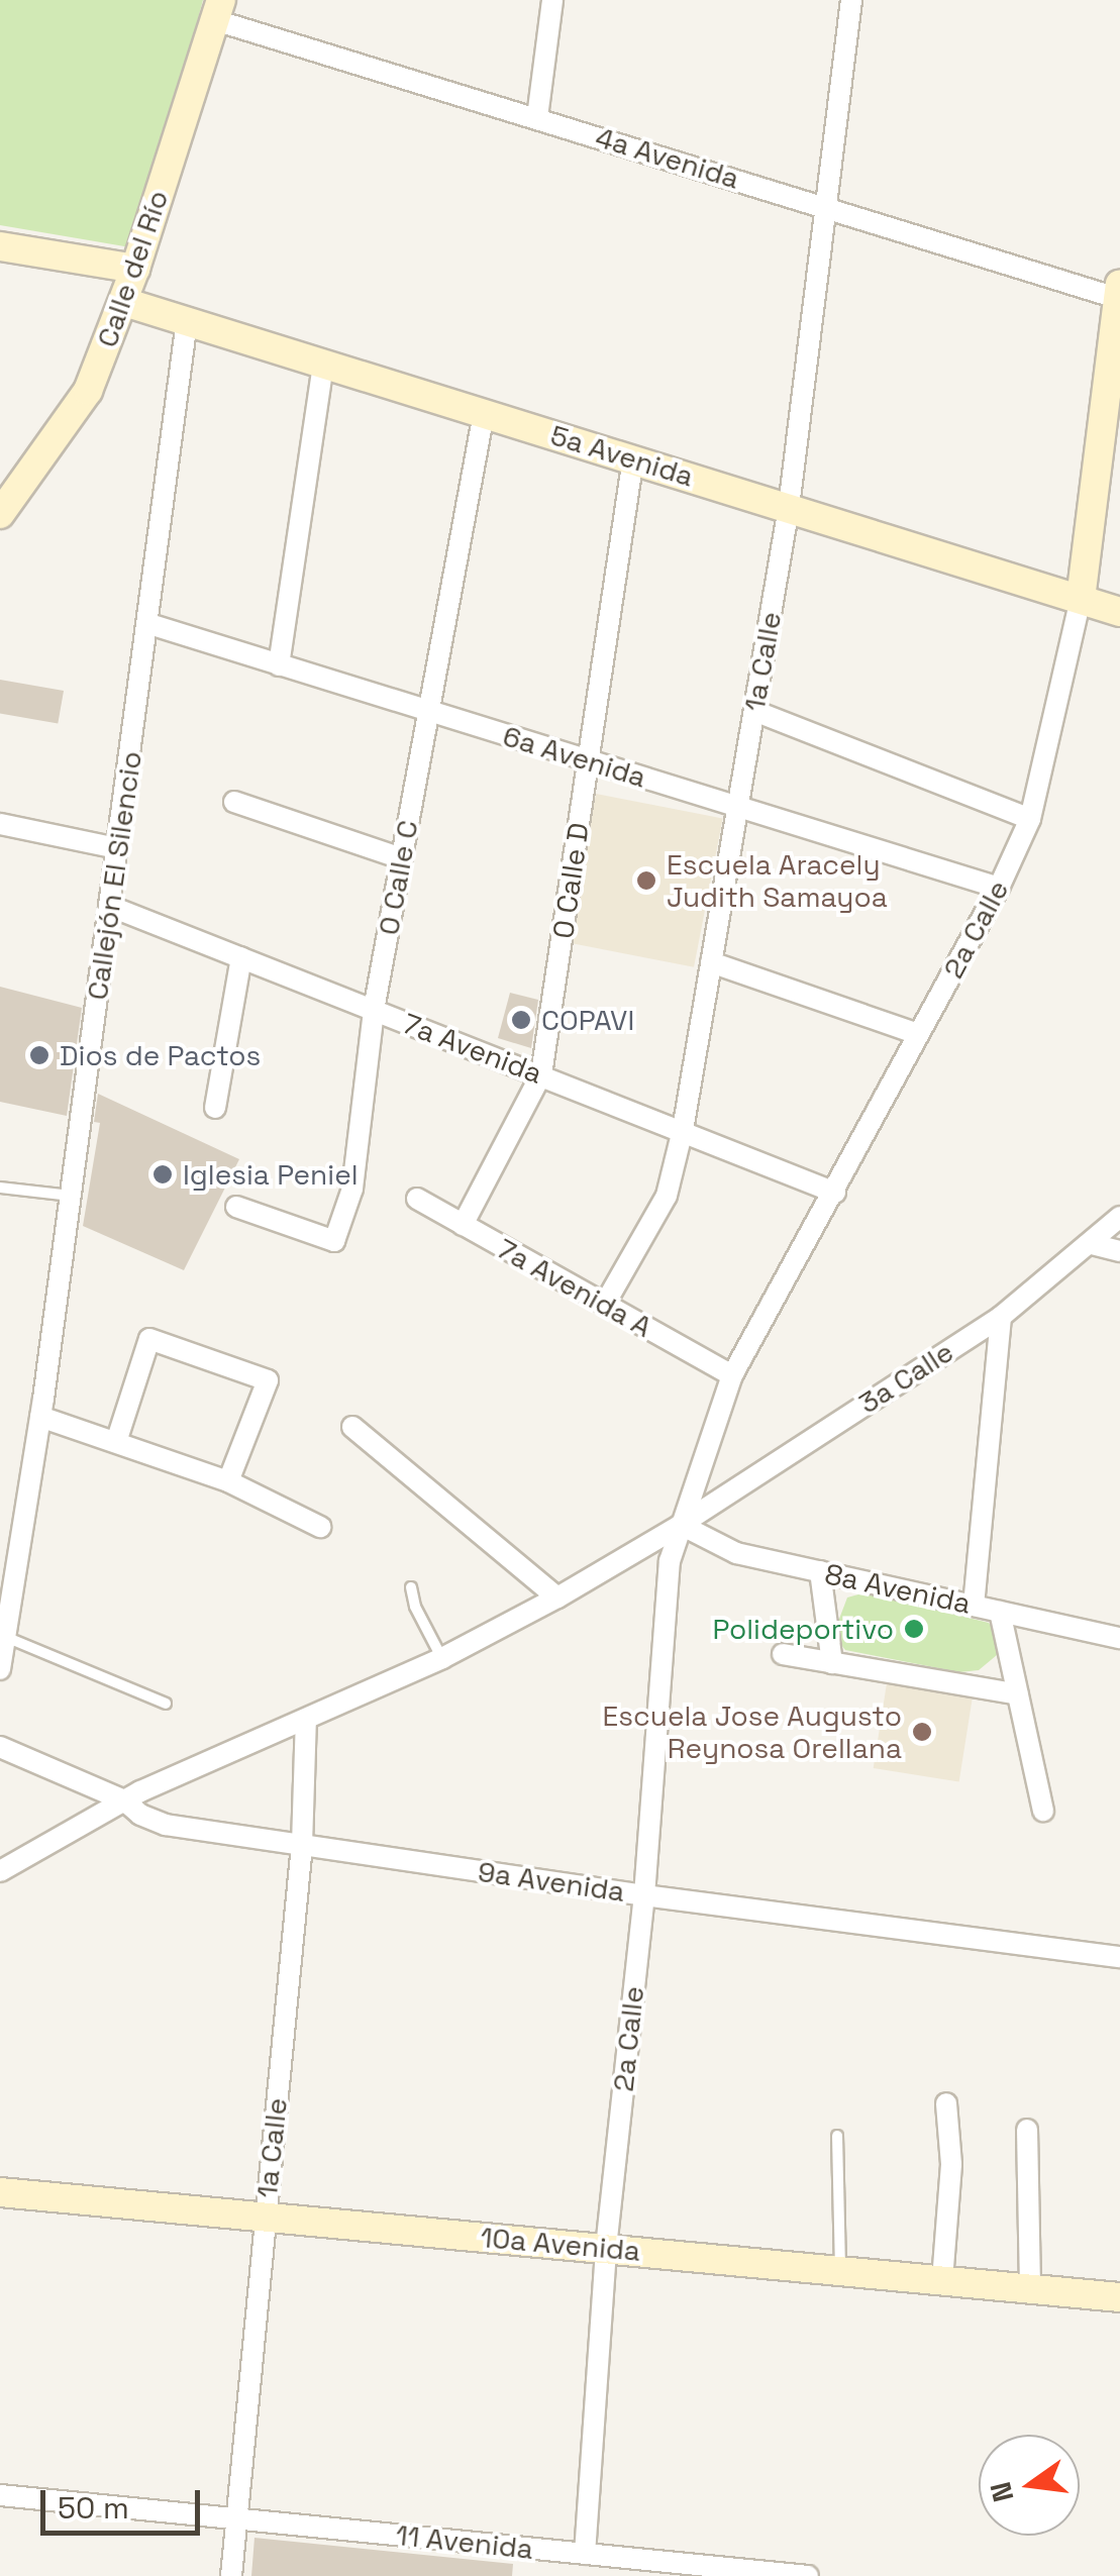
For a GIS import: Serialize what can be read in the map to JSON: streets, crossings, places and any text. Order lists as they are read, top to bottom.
{
  "streets": {
    "main road": [
      "Calle del Río",
      "5a Avenida",
      "2a Calle",
      "10a Avenida"
    ],
    "street": [
      "4a Avenida",
      "1a Calle",
      "6a Avenida",
      "Callejón El Silencio",
      "0 Calle C",
      "0 Calle D",
      "7a Avenida",
      "7a Avenida A",
      "3a Calle",
      "8a Avenida",
      "9a Avenida",
      "11 Avenida"
    ]
  },
  "crossings": [
    ["4a Avenida", "Calle del Río"],
    ["4a Avenida", "1a Calle"],
    ["4a Avenida", "2a Calle"],
    ["Calle del Río", "5a Avenida"],
    ["5a Avenida", "1a Calle"],
    ["5a Avenida", "Callejón El Silencio"],
    ["5a Avenida", "0 Calle C"],
    ["5a Avenida", "0 Calle D"],
    ["5a Avenida", "2a Calle"],
    ["1a Calle", "6a Avenida"],
    ["1a Calle", "7a Avenida"],
    ["1a Calle", "7a Avenida A"],
    ["1a Calle", "9a Avenida"],
    ["1a Calle", "10a Avenida"],
    ["1a Calle", "11 Avenida"],
    ["6a Avenida", "Callejón El Silencio"],
    ["6a Avenida", "0 Calle C"],
    ["6a Avenida", "0 Calle D"],
    ["6a Avenida", "2a Calle"],
    ["Callejón El Silencio", "7a Avenida"],
    ["0 Calle C", "7a Avenida"],
    ["0 Calle D", "7a Avenida"],
    ["0 Calle D", "7a Avenida A"],
    ["2a Calle", "7a Avenida"],
    ["2a Calle", "7a Avenida A"],
    ["2a Calle", "3a Calle"],
    ["2a Calle", "8a Avenida"],
    ["2a Calle", "9a Avenida"],
    ["2a Calle", "10a Avenida"],
    ["2a Calle", "11 Avenida"],
    ["3a Calle", "8a Avenida"]
  ],
  "places": [
    "Escuela Aracely Judith Samayoa",
    "COPAVI",
    "Dios de Pactos",
    "Iglesia Peniel",
    "Polideportivo",
    "Escuela Jose Augusto Reynosa Orellana"
  ],
  "scale_bar": "50 m",
  "north": "left"
}
